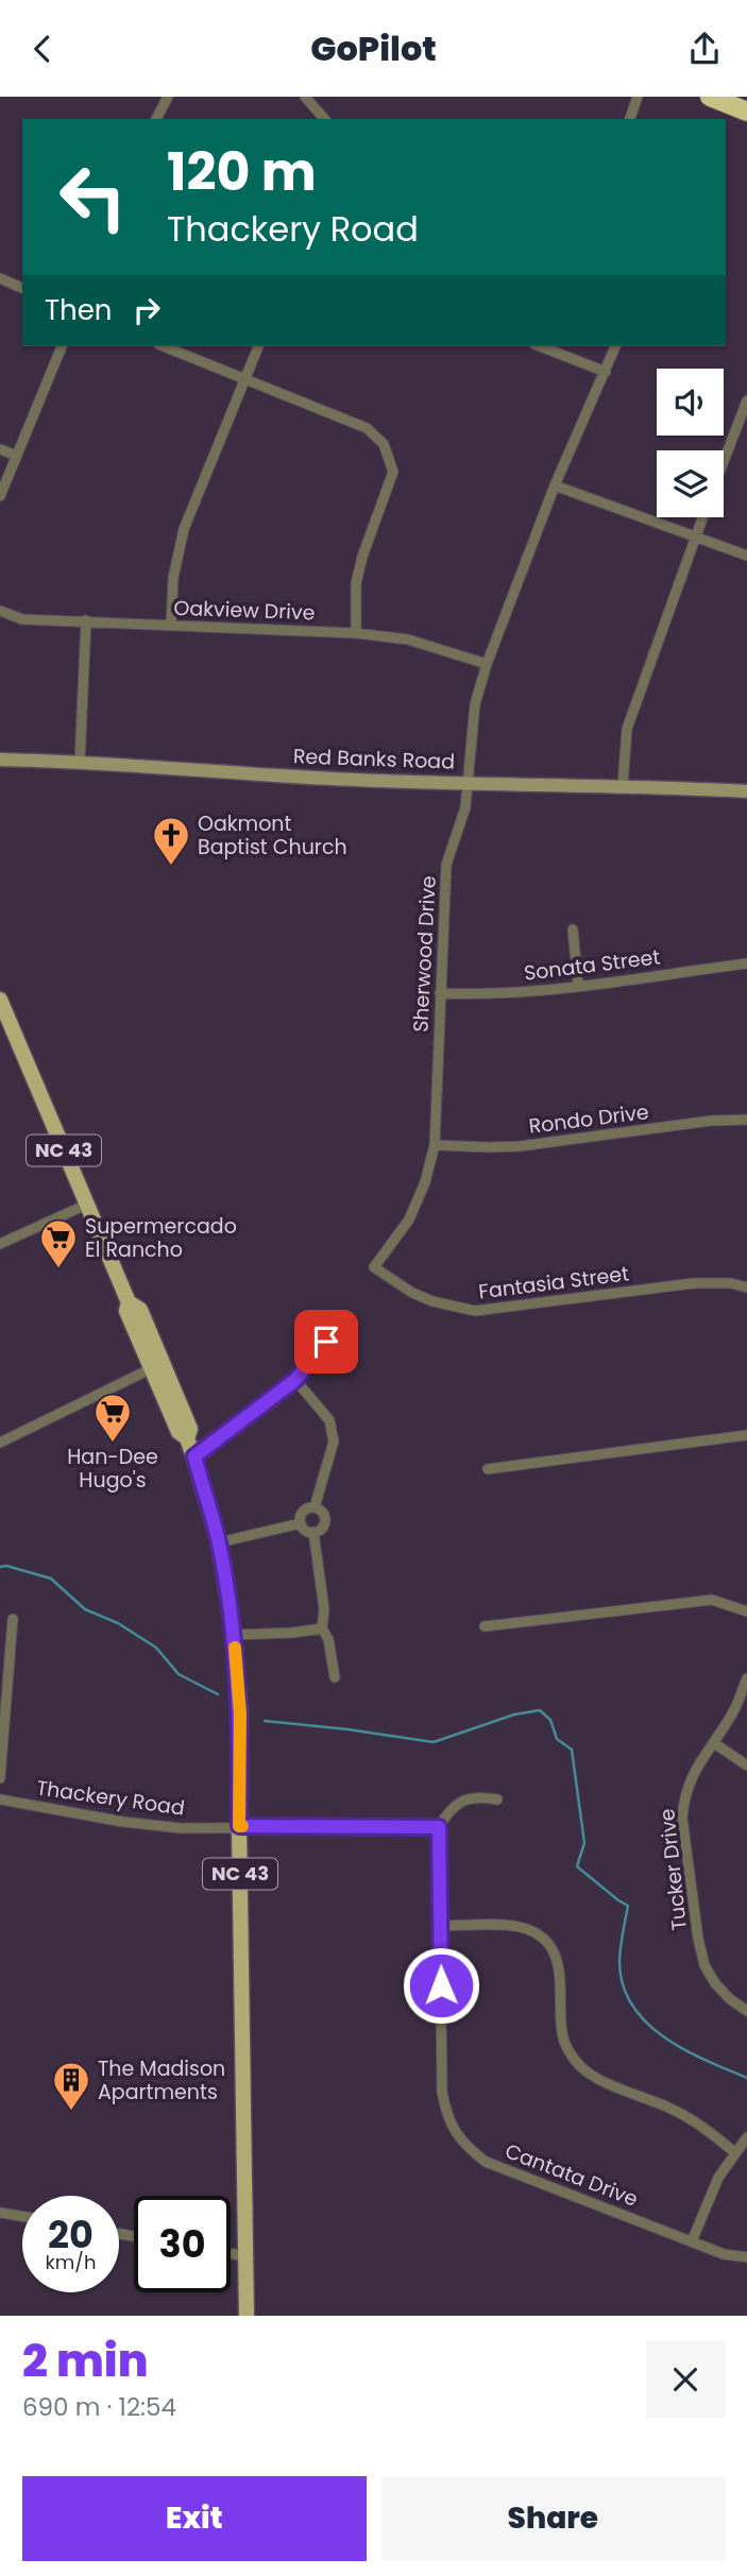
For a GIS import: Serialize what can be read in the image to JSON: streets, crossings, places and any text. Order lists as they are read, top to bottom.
{
  "streets": {
    "main road": ["NC 43"],
    "street": [
      "Oakview Drive",
      "Red Banks Road",
      "Sherwood Drive",
      "Sonata Street",
      "Rondo Drive",
      "Fantasia Street",
      "Thackery Road",
      "Tucker Drive",
      "Cantata Drive"
    ]
  },
  "crossings": [
    ["Oakview Drive", "Sherwood Drive"],
    ["Red Banks Road", "Sherwood Drive"],
    ["Sherwood Drive", "Sonata Street"],
    ["Sherwood Drive", "Rondo Drive"],
    ["Sherwood Drive", "Fantasia Street"],
    ["NC 43", "Thackery Road"],
    ["Thackery Road", "Cantata Drive"]
  ],
  "places": {
    "church": ["Oakmont Baptist Church"],
    "supermarket": ["Supermercado El Rancho", "Han-Dee Hugo's"],
    "building": ["The Madison Apartments"]
  },
  "page": {
    "header": "GoPilot",
    "turn": ["120 m", "Thackery Road"],
    "then": "Then",
    "speed": "20 km/h",
    "limit": "30",
    "heading": ["2 min", "690 m · 12:54"],
    "buttons": ["Exit", "Share"]
  }
}
